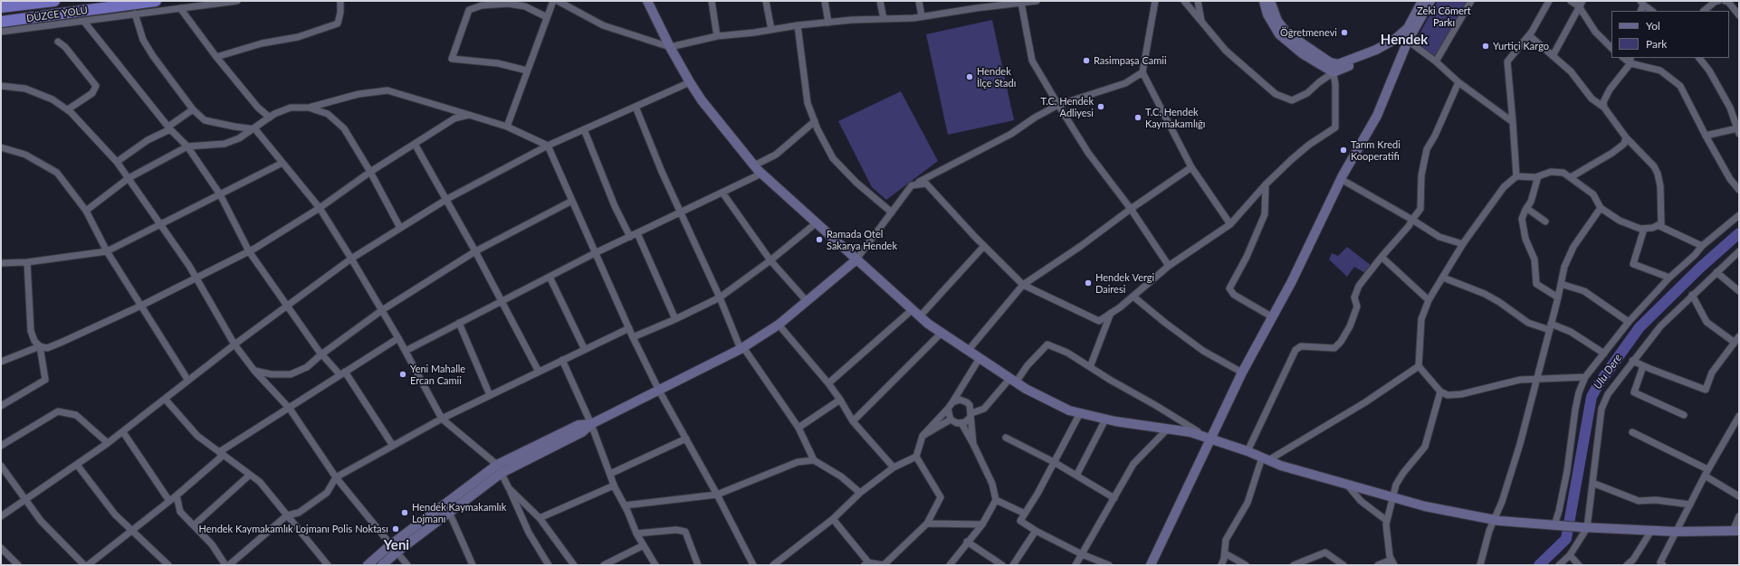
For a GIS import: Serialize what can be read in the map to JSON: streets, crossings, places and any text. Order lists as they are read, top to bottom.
{
  "streets": {
    "highway": ["DÜZCE YOLU"]
  },
  "districts": ["Hendek", "Yeni"],
  "water": ["Ulu Dere"],
  "parks": ["Zeki Cömert Parkı"],
  "places": [
    "Öğretmenevi",
    "Yurtiçi Kargo",
    "Rasimpaşa Camii",
    "Hendek İlçe Stadı",
    "T.C. Hendek Adliyesi",
    "T.C. Hendek Kaymakamlığı",
    "Tarım Kredi Kooperatifi",
    "Ramada Otel Sakarya Hendek",
    "Hendek Vergi Dairesi",
    "Yeni Mahalle Ercan Camii",
    "Hendek Kaymakamlık Lojmanı",
    "Hendek Kaymakamlık Lojmanı Polis Noktası"
  ],
  "legend": ["Yol", "Park"]
}
